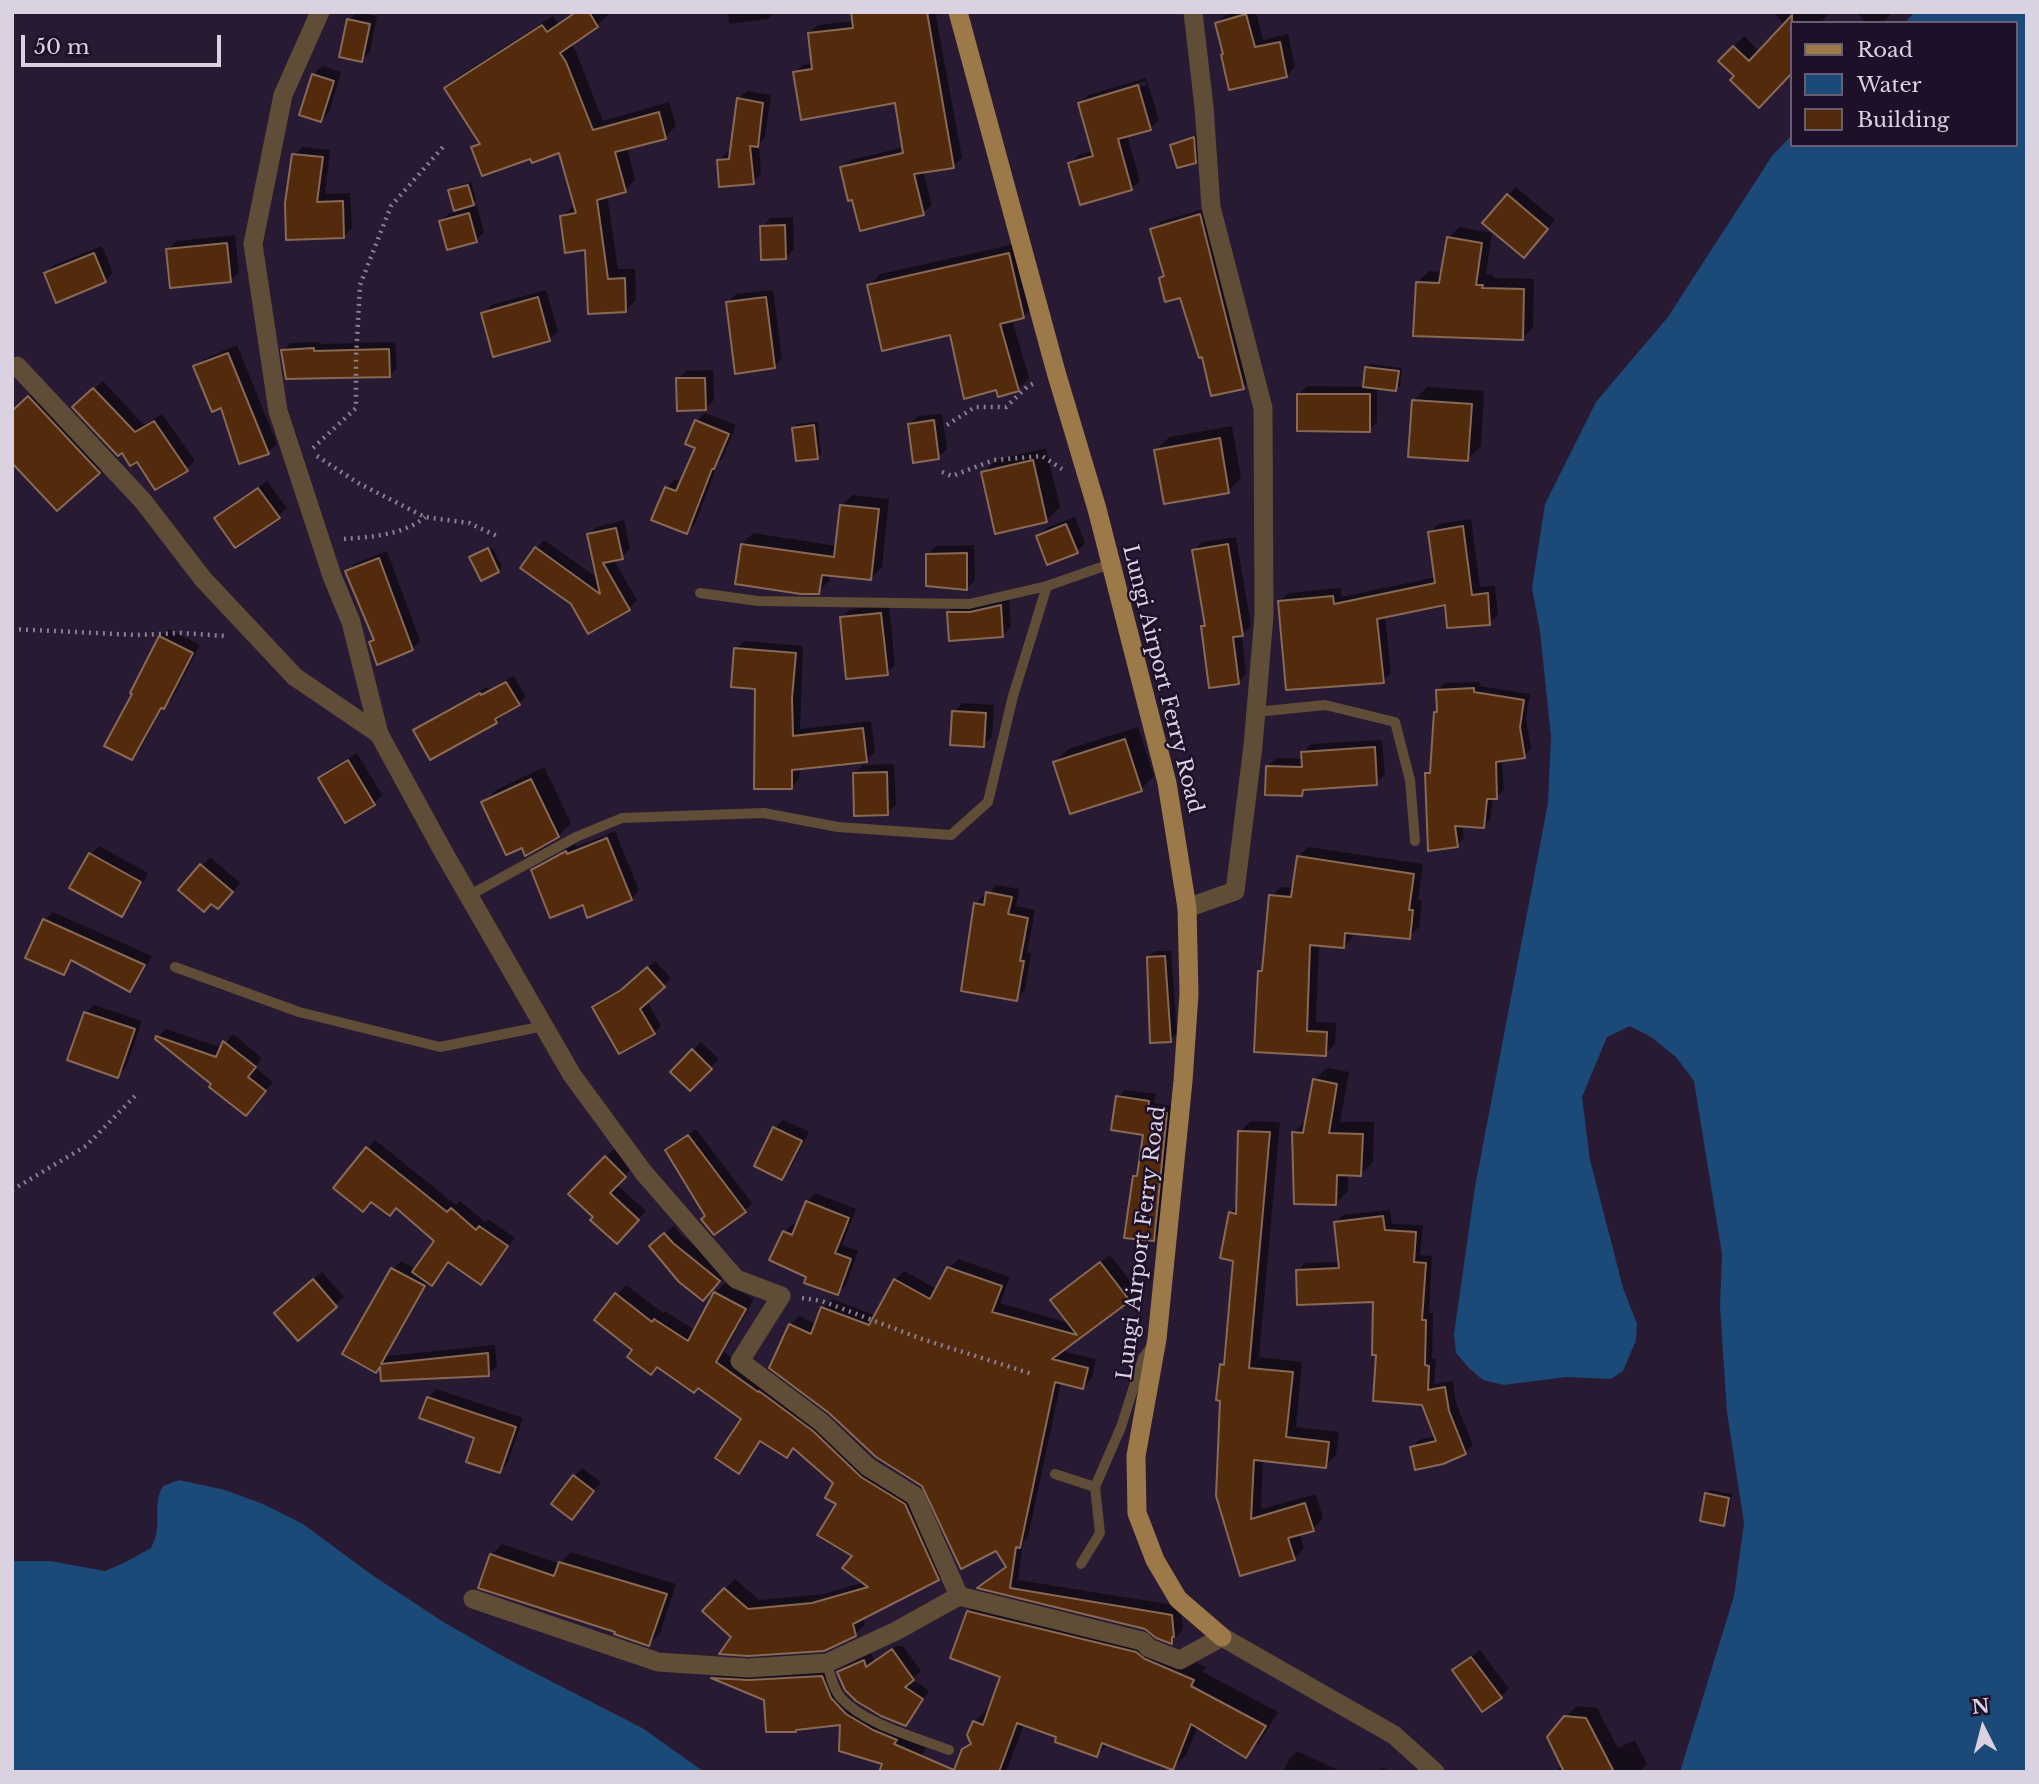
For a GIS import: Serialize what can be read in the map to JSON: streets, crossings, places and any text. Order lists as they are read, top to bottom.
{
  "streets": {
    "main road": ["Lungi Airport Ferry Road"]
  },
  "legend": ["Road", "Water", "Building"],
  "scale_bar": "50 m",
  "north": "top"
}
